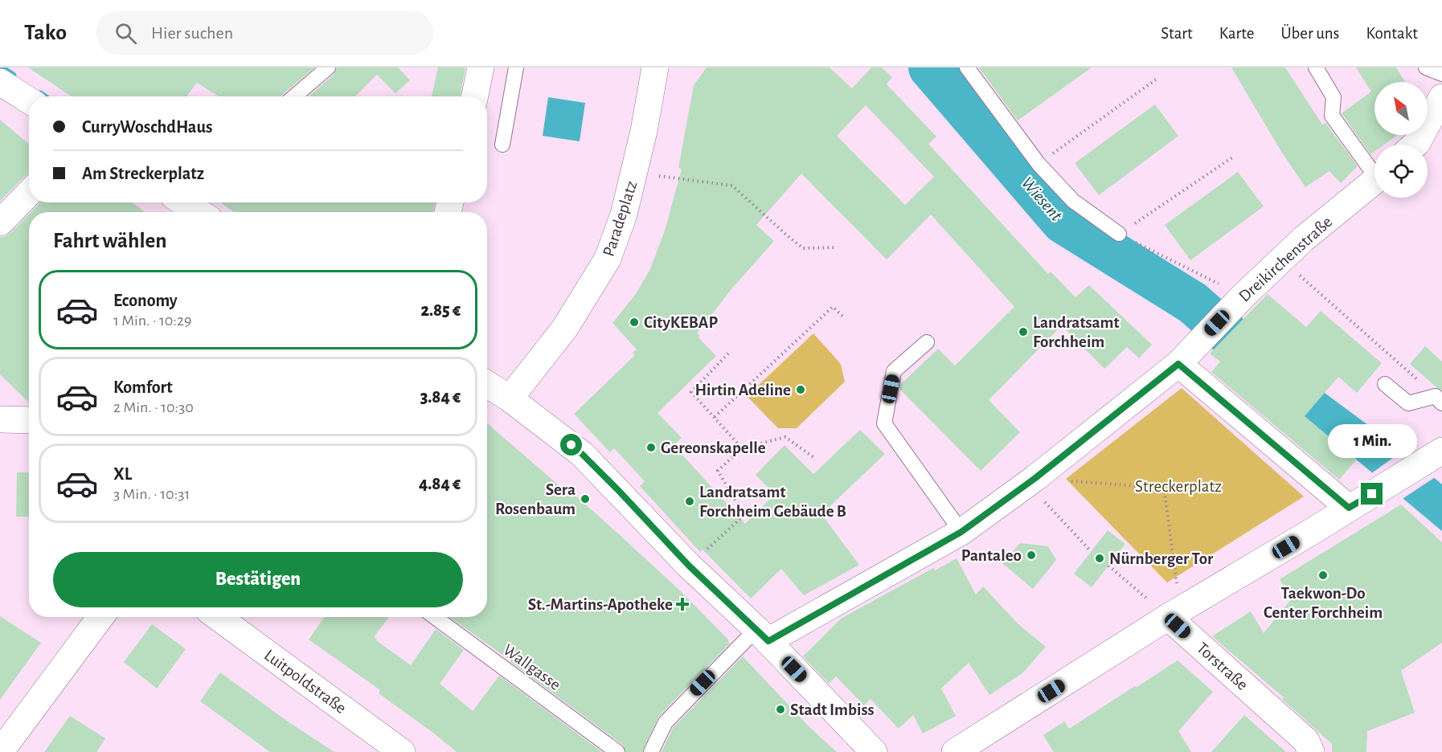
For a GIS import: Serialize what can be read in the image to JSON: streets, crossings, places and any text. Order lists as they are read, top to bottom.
{
  "streets": {
    "street": [
      "Paradeplatz",
      "Dreikirchenstraße",
      "Torstraße",
      "Luitpoldstraße"
    ],
    "lane": ["Wallgasse"]
  },
  "water": ["Wiesent"],
  "parks": ["Streckerplatz"],
  "places": {
    "other": [
      "CityKEBAP",
      "Landratsamt Forchheim",
      "Hirtin Adeline",
      "Gereonskapelle",
      "Sera Rosenbaum",
      "Landratsamt Forchheim Gebäude B",
      "Pantaleo",
      "Nürnberger Tor",
      "Taekwon-Do Center Forchheim",
      "Stadt Imbiss"
    ],
    "health": ["St.-Martins-Apotheke"]
  },
  "north": "top left",
  "page": {
    "header": "Tako",
    "search": "Hier suchen",
    "nav": [
      "Start",
      "Karte",
      "Über uns",
      "Kontakt"
    ],
    "banner": ["CurryWoschdHaus", "Am Streckerplatz"],
    "heading": "Fahrt wählen",
    "list": [
      {
        "name": "Economy",
        "note": "1 Min. · 10:29",
        "value": "2.85 €"
      },
      {
        "name": "Komfort",
        "note": "2 Min. · 10:30",
        "value": "3.84 €"
      },
      {
        "name": "XL",
        "note": "3 Min. · 10:31",
        "value": "4.84 €"
      }
    ],
    "bubble": "1 Min.",
    "buttons": "Bestätigen"
  }
}
